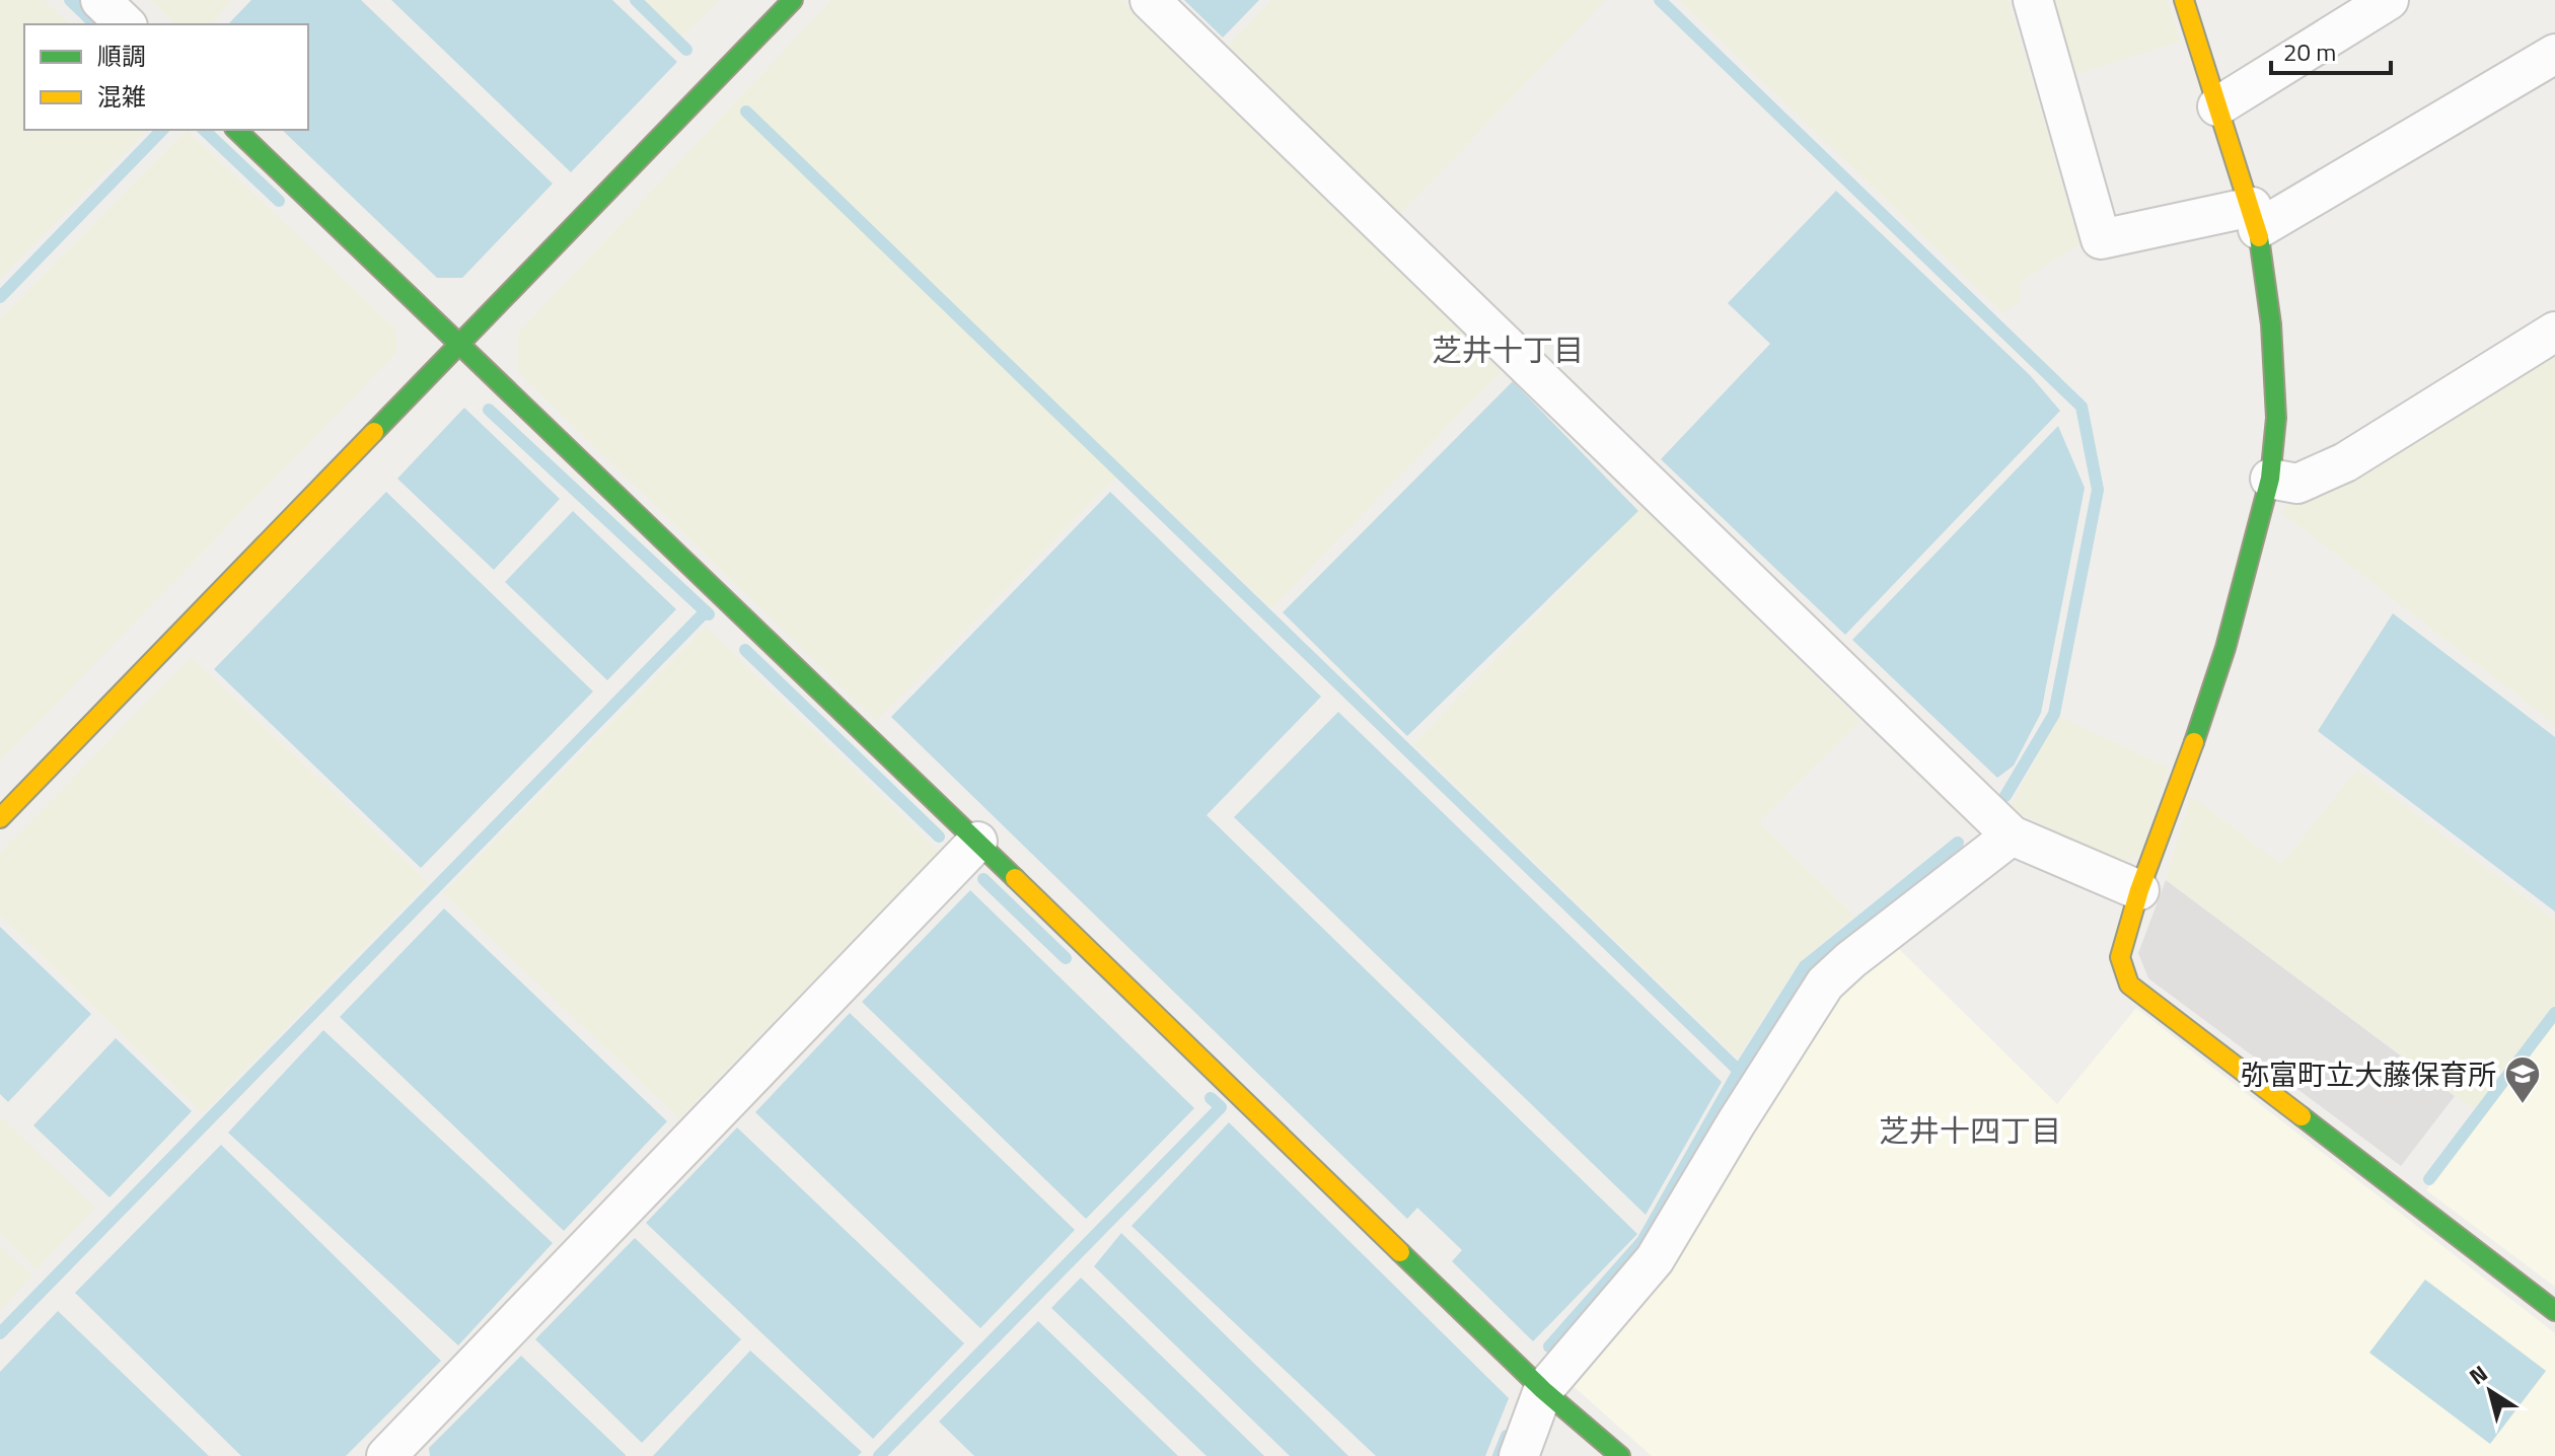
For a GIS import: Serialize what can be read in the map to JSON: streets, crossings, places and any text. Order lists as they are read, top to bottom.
{
  "districts": ["芝井十丁目", "芝井十四丁目"],
  "places": {
    "school or university": ["弥富町立大藤保育所"]
  },
  "legend": ["順調", "混雑"],
  "scale_bar": "20 m",
  "north": "top left"
}
